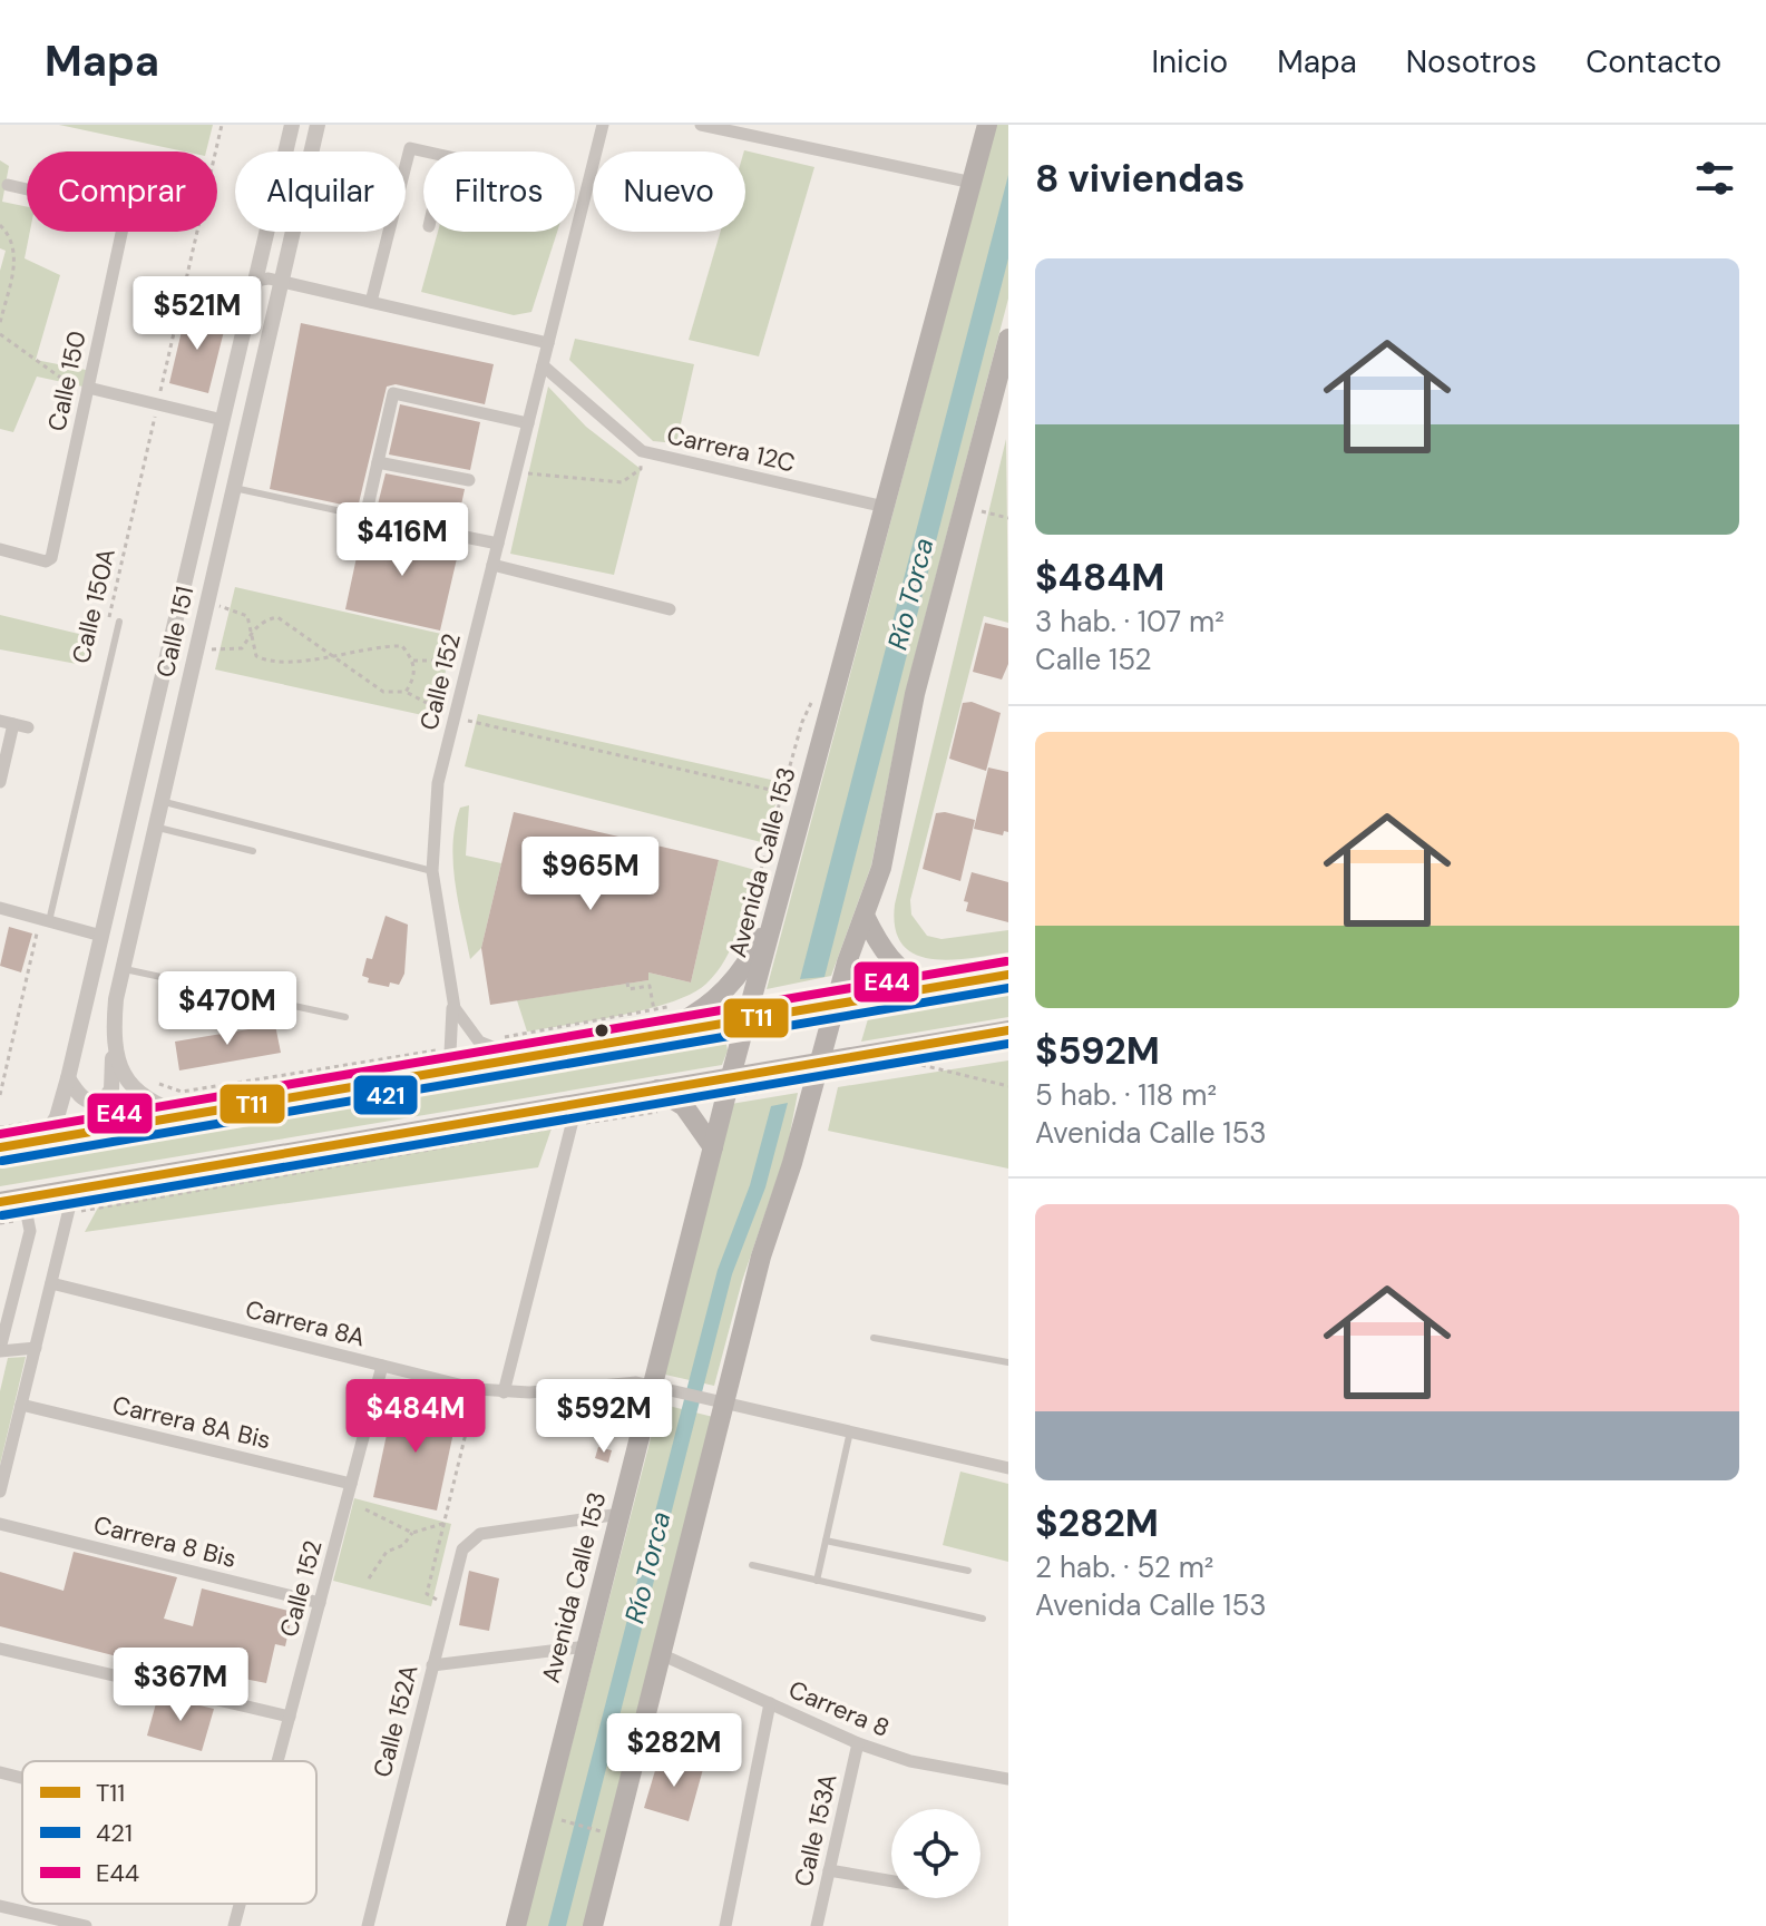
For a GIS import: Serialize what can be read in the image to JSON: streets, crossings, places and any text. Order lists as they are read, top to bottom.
{
  "streets": {
    "main road": ["Avenida Calle 153"],
    "street": [
      "Calle 150",
      "Carrera 12C",
      "Calle 151",
      "Calle 152",
      "Carrera 8A",
      "Carrera 8A Bis",
      "Carrera 8 Bis",
      "Carrera 8",
      "Calle 152A",
      "Calle 153A"
    ],
    "path": ["Calle 150A"]
  },
  "crossings": [
    ["Carrera 12C", "Calle 152"],
    ["Carrera 12C", "Avenida Calle 153"],
    ["Calle 152", "Carrera 8A"],
    ["Calle 152", "Carrera 8A Bis"],
    ["Calle 152", "Carrera 8 Bis"],
    ["Avenida Calle 153", "Carrera 8A"],
    ["Avenida Calle 153", "Calle 152A"],
    ["Carrera 8", "Calle 153A"]
  ],
  "water": ["Río Torca"],
  "lines": ["transit line E44", "transit line T11", "transit line 421"],
  "legend": ["T11", "421", "E44"],
  "page": {
    "header": "Mapa",
    "nav": [
      "Inicio",
      "Mapa",
      "Nosotros",
      "Contacto"
    ],
    "heading": "8 viviendas",
    "chip": [
      "Comprar",
      "Alquilar",
      "Filtros",
      "Nuevo"
    ],
    "list": [
      {
        "name": "$484M",
        "note": "3 hab. · 107 m² · Calle 152"
      },
      {
        "name": "$592M",
        "note": "5 hab. · 118 m² · Avenida Calle 153"
      },
      {
        "name": "$282M",
        "note": "2 hab. · 52 m² · Avenida Calle 153"
      }
    ],
    "price": [
      "$521M",
      "$416M",
      "$965M",
      "$470M",
      "$484M",
      "$592M",
      "$367M",
      "$282M"
    ]
  }
}
